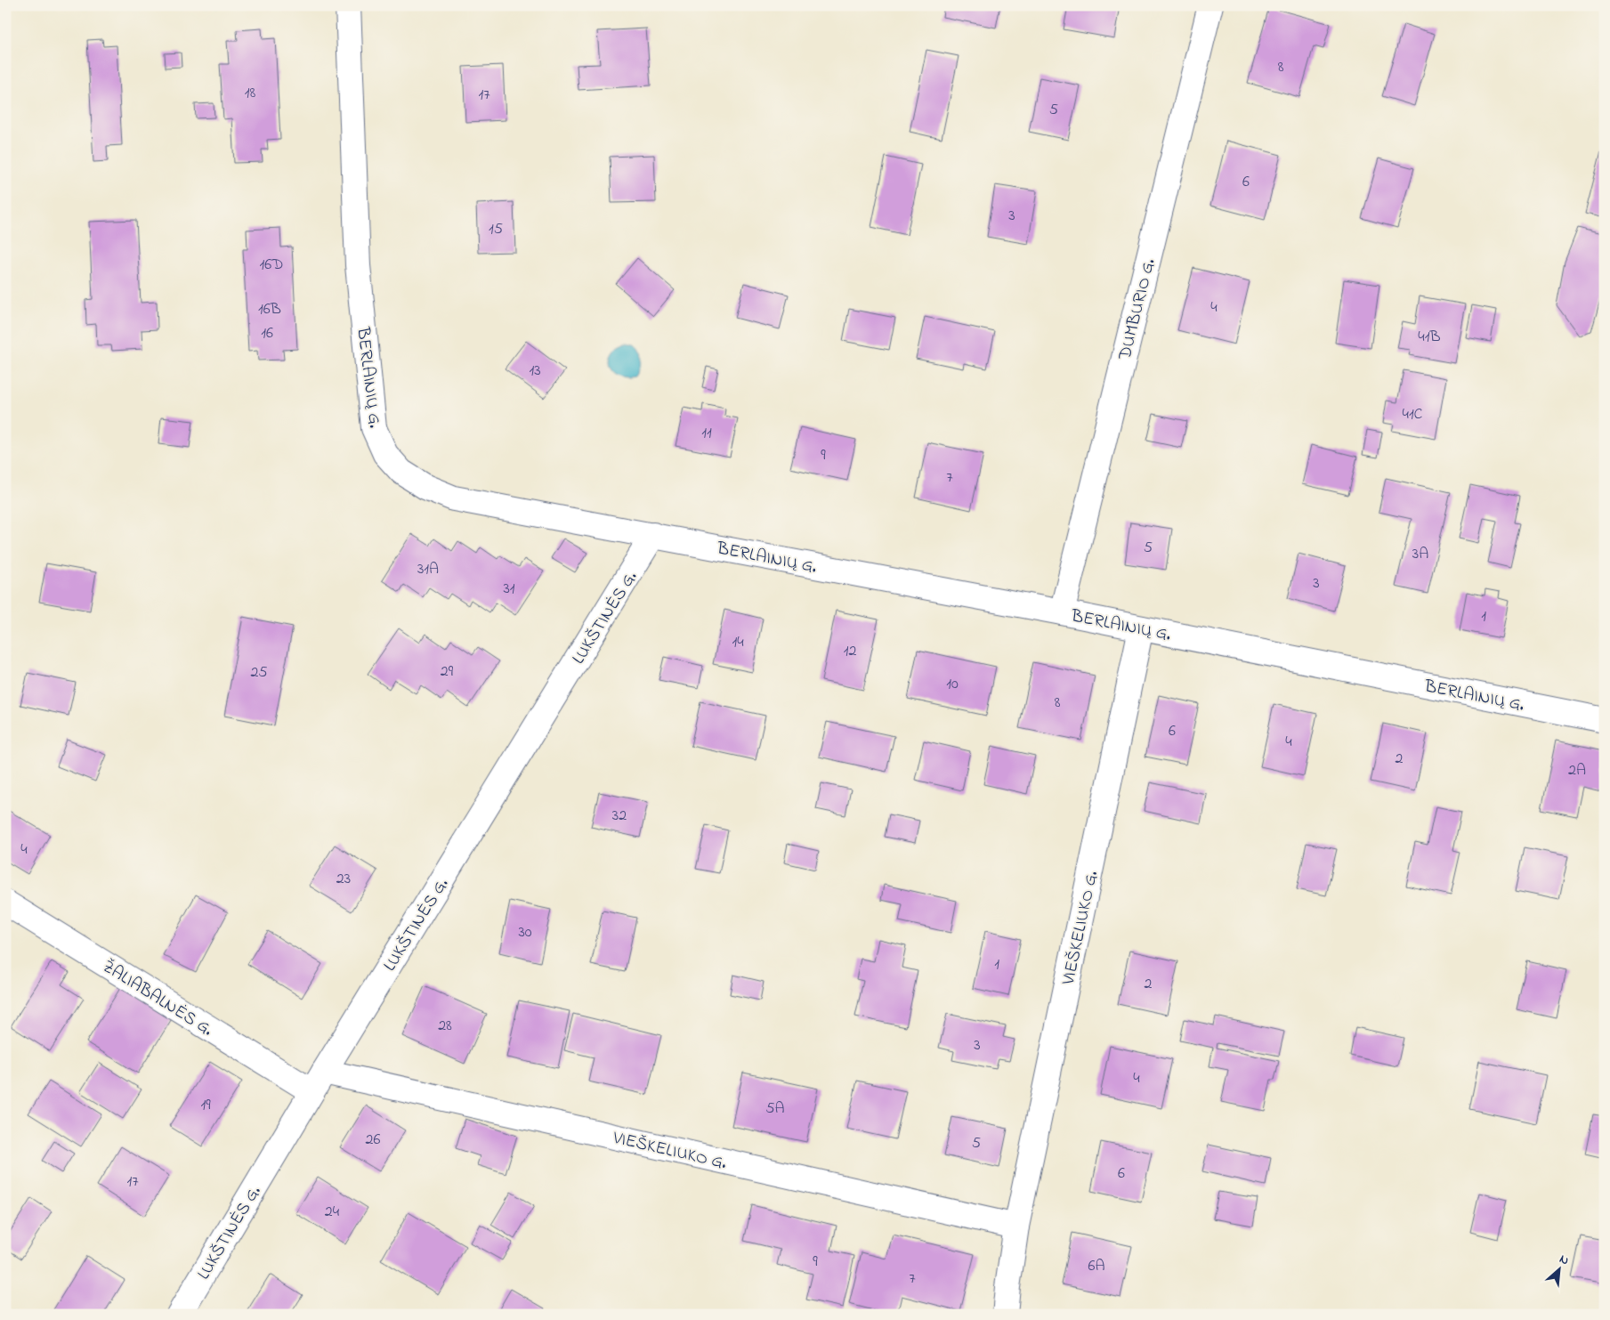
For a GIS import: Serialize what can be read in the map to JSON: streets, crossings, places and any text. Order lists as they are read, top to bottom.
{
  "streets": {
    "street": [
      "DUMBURIO G.",
      "BERLAINIŲ G.",
      "LUKŠTINĖS G.",
      "VIEŠKELIUKO G.",
      "ŽALIABALNĖS G."
    ]
  },
  "crossings": [
    ["DUMBURIO G.", "BERLAINIŲ G."],
    ["BERLAINIŲ G.", "LUKŠTINĖS G."],
    ["BERLAINIŲ G.", "VIEŠKELIUKO G."],
    ["LUKŠTINĖS G.", "VIEŠKELIUKO G."],
    ["LUKŠTINĖS G.", "ŽALIABALNĖS G."],
    ["VIEŠKELIUKO G.", "ŽALIABALNĖS G."]
  ],
  "house_numbers": [
    "8",
    "18",
    "17",
    "5",
    "6",
    "3",
    "15",
    "16D",
    "4",
    "16B",
    "16",
    "41B",
    "13",
    "41C",
    "11",
    "9",
    "7",
    "5",
    "3A",
    "31A",
    "3",
    "31",
    "1",
    "14",
    "12",
    "29",
    "25",
    "10",
    "8",
    "6",
    "4",
    "2",
    "2A",
    "32",
    "4",
    "23",
    "30",
    "1",
    "2",
    "28",
    "3",
    "4",
    "19",
    "5A",
    "26",
    "5",
    "6",
    "17",
    "24",
    "9",
    "6A",
    "7"
  ],
  "north": "top right"
}
